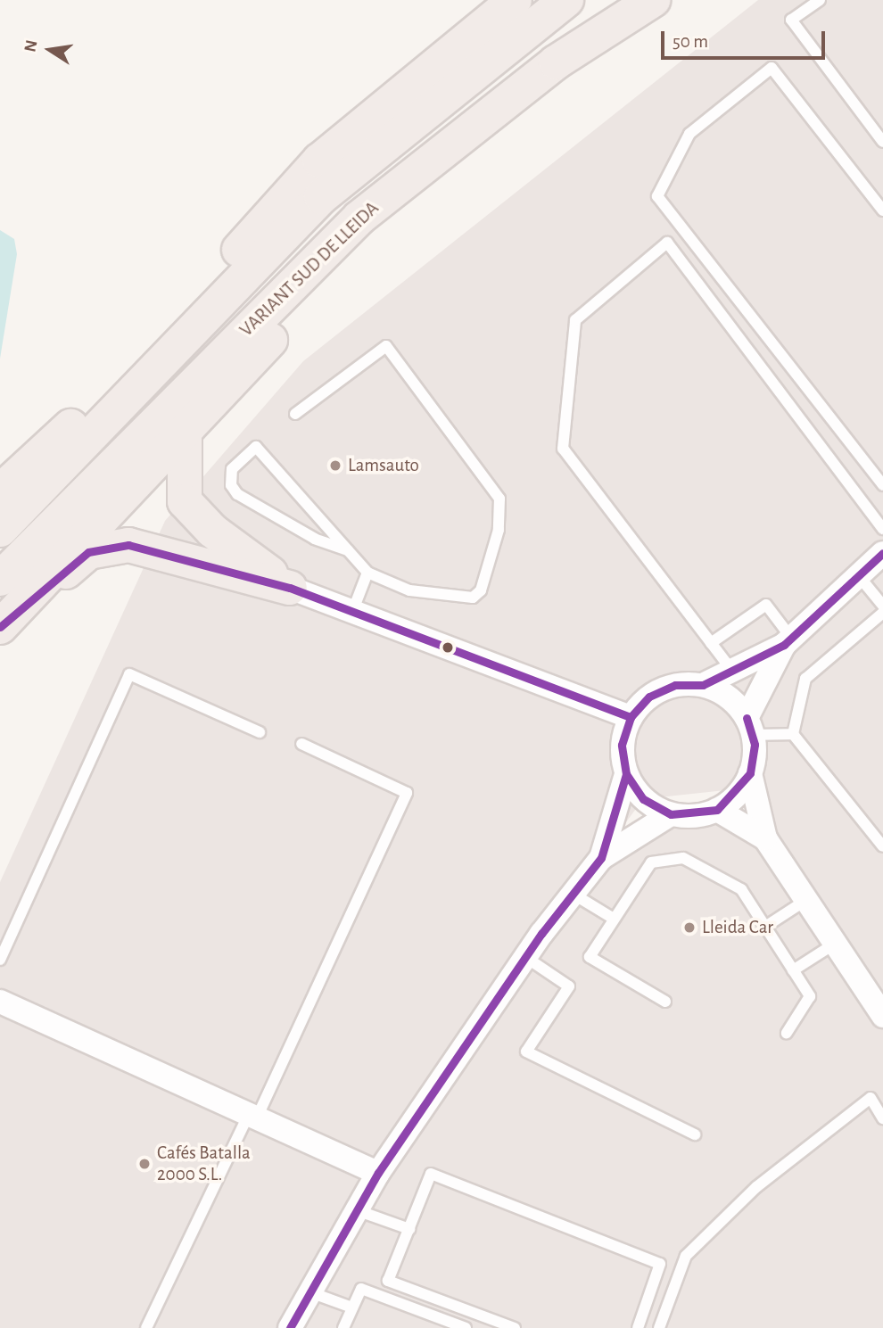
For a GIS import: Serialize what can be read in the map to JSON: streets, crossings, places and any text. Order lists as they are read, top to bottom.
{
  "streets": {
    "highway": ["VARIANT SUD DE LLEIDA"]
  },
  "places": ["Lamsauto", "Lleida Car", "Cafés Batalla 2000 S.L."],
  "scale_bar": "50 m",
  "north": "left"
}
